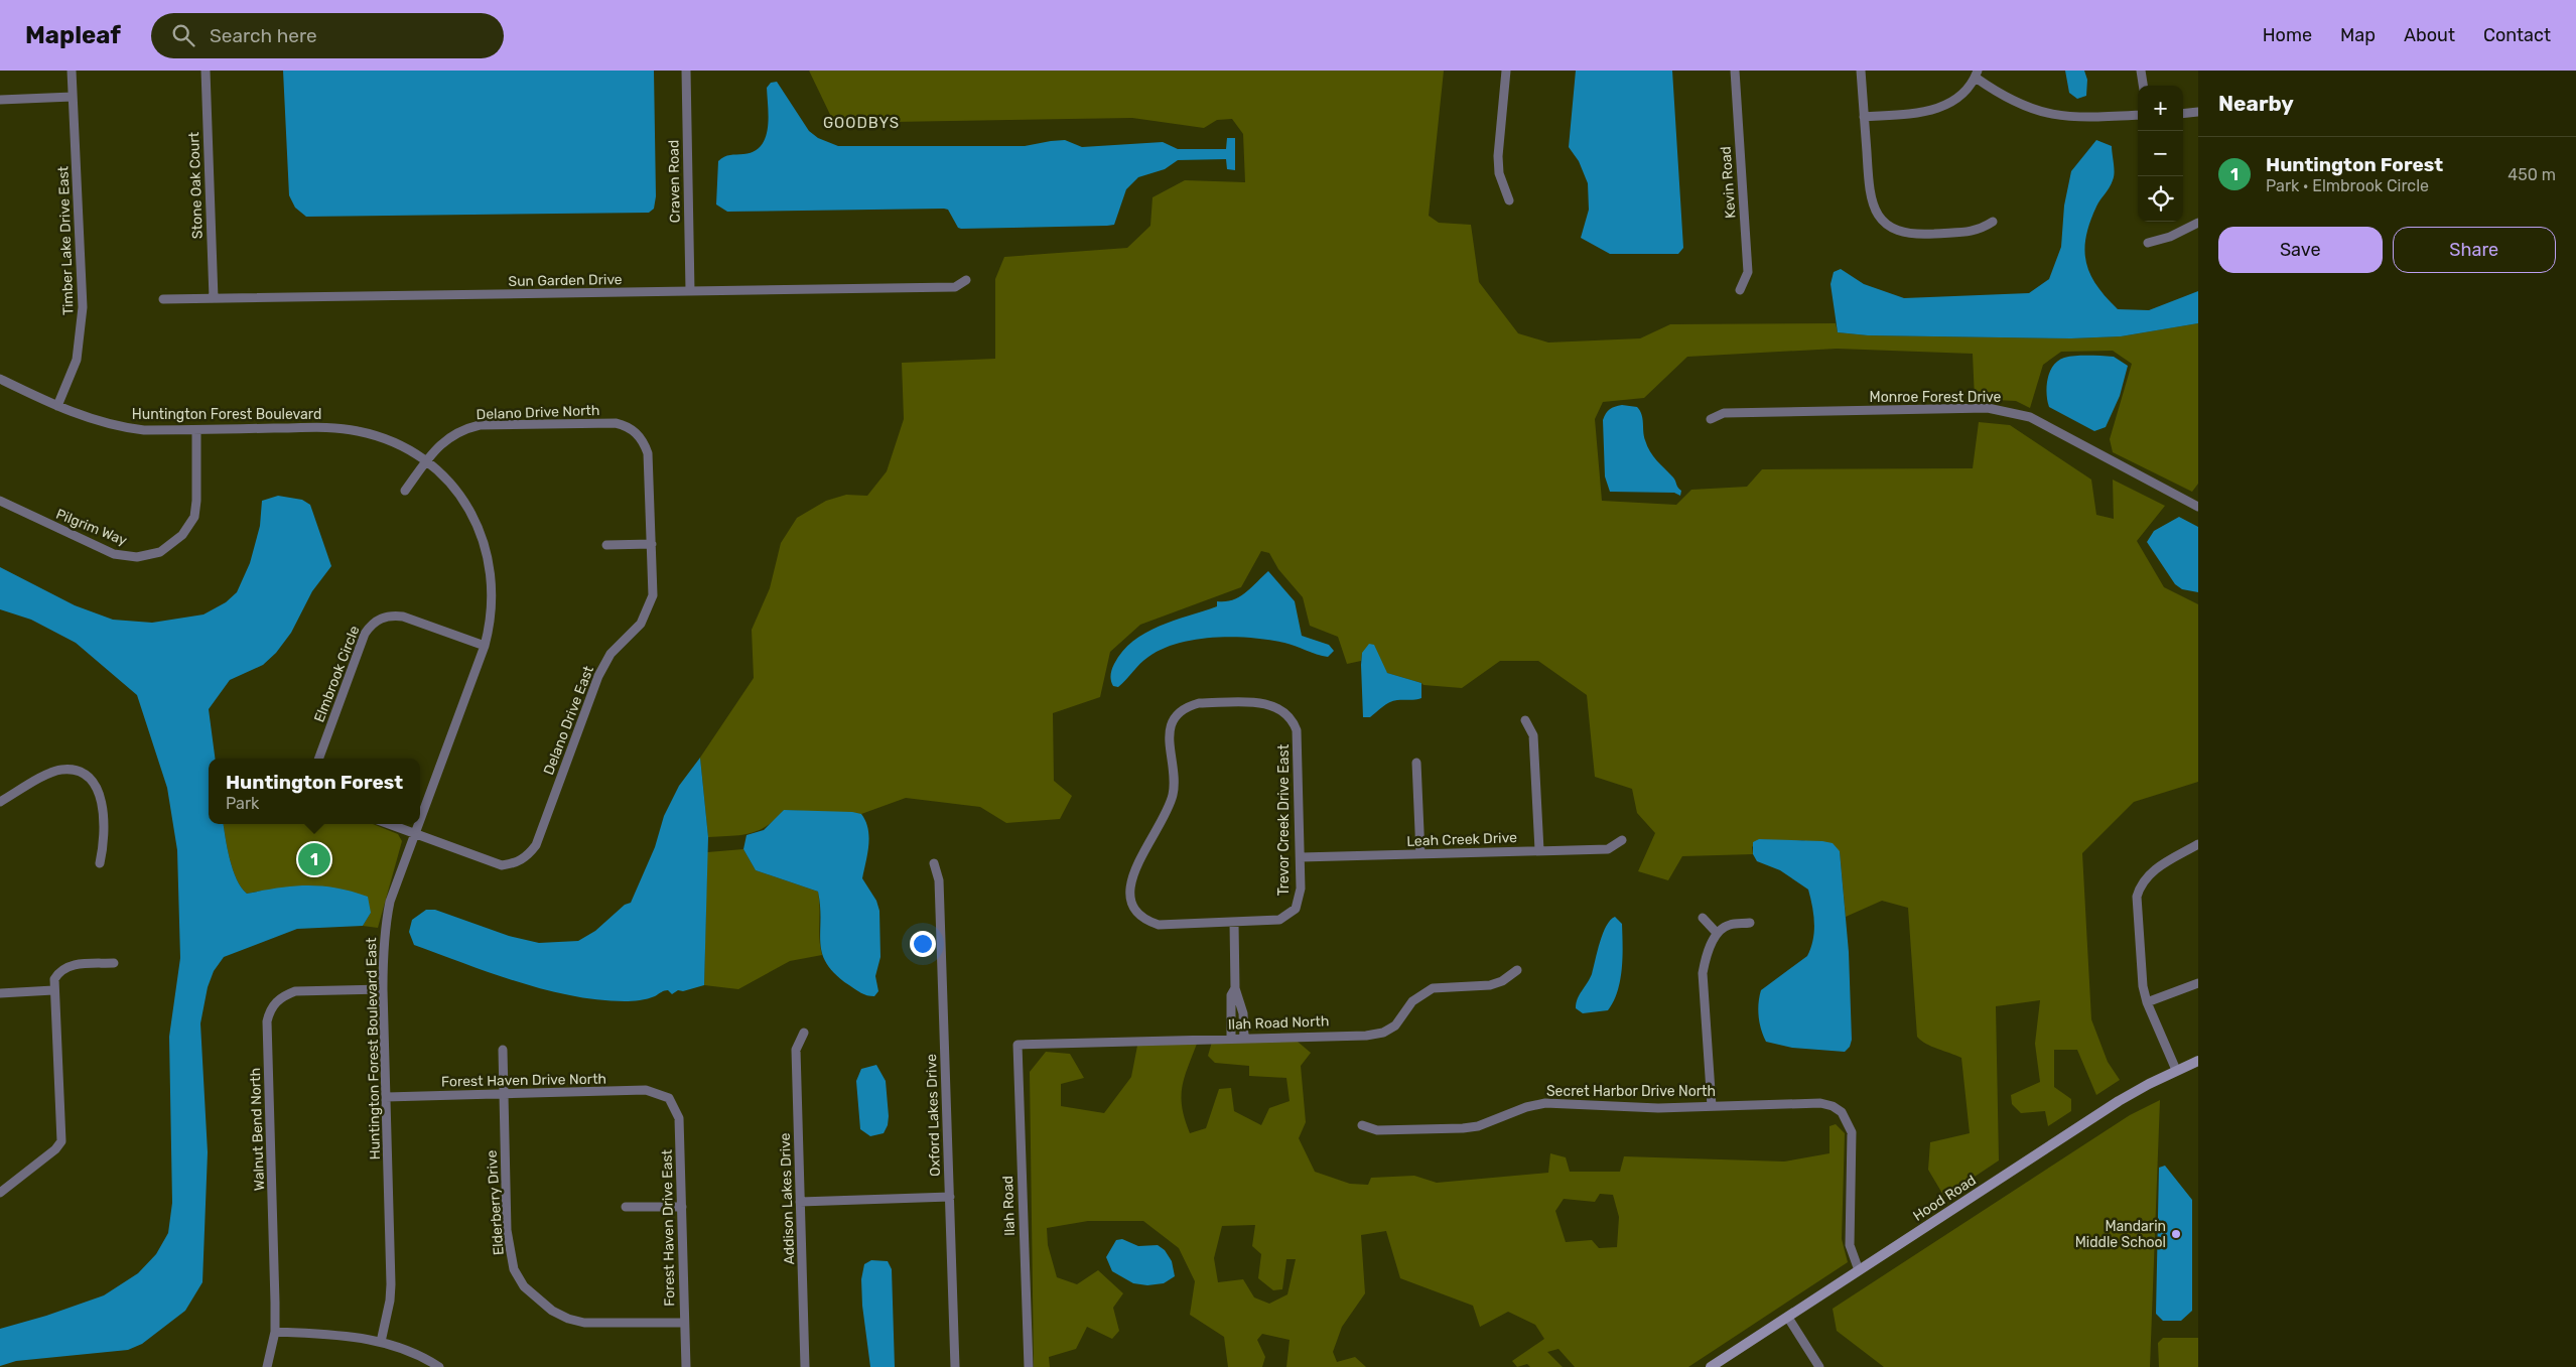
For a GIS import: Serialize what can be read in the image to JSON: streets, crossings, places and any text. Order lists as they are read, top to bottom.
{
  "streets": {
    "street": [
      "Craven Road",
      "Kevin Road",
      "Stone Oak Court",
      "Timber Lake Drive East",
      "Sun Garden Drive",
      "Monroe Forest Drive",
      "Delano Drive North",
      "Huntington Forest Boulevard",
      "Pilgrim Way",
      "Elmbrook Circle",
      "Delano Drive East",
      "Trevor Creek Drive East",
      "Leah Creek Drive",
      "Ilah Road North",
      "Huntington Forest Boulevard East",
      "Forest Haven Drive North",
      "Secret Harbor Drive North",
      "Oxford Lakes Drive",
      "Walnut Bend North",
      "Hood Road",
      "Addison Lakes Drive",
      "Elderberry Drive",
      "Ilah Road",
      "Forest Haven Drive East"
    ]
  },
  "crossings": [
    ["Craven Road", "Sun Garden Drive"],
    ["Stone Oak Court", "Sun Garden Drive"],
    ["Timber Lake Drive East", "Huntington Forest Boulevard"],
    ["Delano Drive North", "Huntington Forest Boulevard"],
    ["Delano Drive North", "Delano Drive East"],
    ["Delano Drive North", "Huntington Forest Boulevard East"],
    ["Huntington Forest Boulevard", "Pilgrim Way"],
    ["Huntington Forest Boulevard", "Huntington Forest Boulevard East"],
    ["Elmbrook Circle", "Huntington Forest Boulevard East"],
    ["Delano Drive East", "Huntington Forest Boulevard East"],
    ["Trevor Creek Drive East", "Leah Creek Drive"],
    ["Ilah Road North", "Ilah Road"],
    ["Huntington Forest Boulevard East", "Forest Haven Drive North"],
    ["Huntington Forest Boulevard East", "Walnut Bend North"],
    ["Forest Haven Drive North", "Elderberry Drive"],
    ["Forest Haven Drive North", "Forest Haven Drive East"],
    ["Secret Harbor Drive North", "Hood Road"],
    ["Elderberry Drive", "Forest Haven Drive East"]
  ],
  "districts": ["GOODBYS"],
  "places": ["Mandarin Middle School"],
  "page": {
    "header": "Mapleaf",
    "search": "Search here",
    "nav": [
      "Home",
      "Map",
      "About",
      "Contact"
    ],
    "heading": "Nearby",
    "map_buttons": ["+", "−"],
    "list": [
      {
        "mark": "1",
        "name": "Huntington Forest",
        "note": "Park · Elmbrook Circle",
        "value": "450 m"
      }
    ],
    "buttons": ["Save", "Share"],
    "popup": ["Huntington Forest", "Park"],
    "pins": "1"
  }
}
